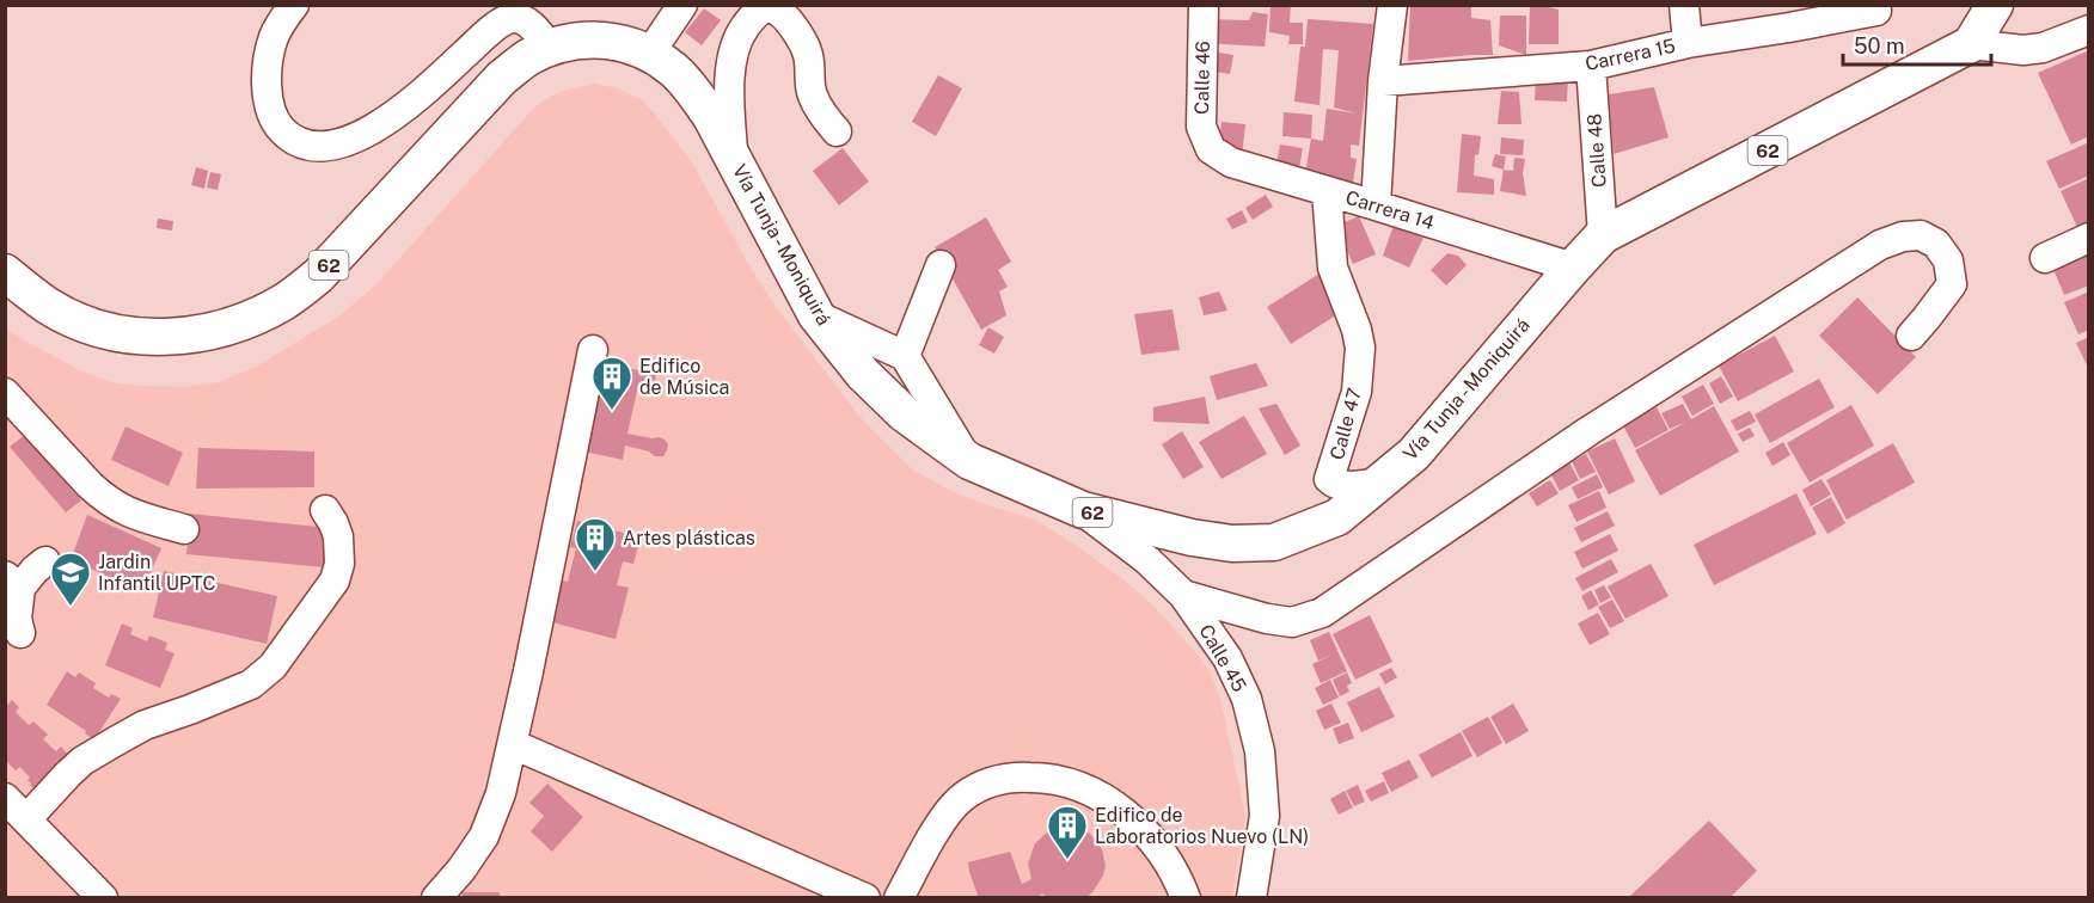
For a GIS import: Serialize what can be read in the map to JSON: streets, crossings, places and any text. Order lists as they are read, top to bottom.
{
  "streets": {
    "main road": ["62", "Vía Tunja - Moniquirá"],
    "street": [
      "Carrera 15",
      "Calle 46",
      "Calle 48",
      "Carrera 14",
      "Calle 47",
      "Calle 45"
    ]
  },
  "crossings": [
    ["Carrera 15", "Calle 48"],
    ["Calle 46", "Carrera 14"],
    ["Calle 48", "Vía Tunja - Moniquirá"],
    ["Carrera 14", "Vía Tunja - Moniquirá"],
    ["Carrera 14", "Calle 47"],
    ["Vía Tunja - Moniquirá", "Calle 47"],
    ["Vía Tunja - Moniquirá", "Calle 45"]
  ],
  "places": {
    "building": ["Edifico de Música", "Artes plásticas", "Edifico de Laboratorios Nuevo (LN)"],
    "school or university": ["Jardin Infantil UPTC"]
  },
  "scale_bar": "50 m"
}
